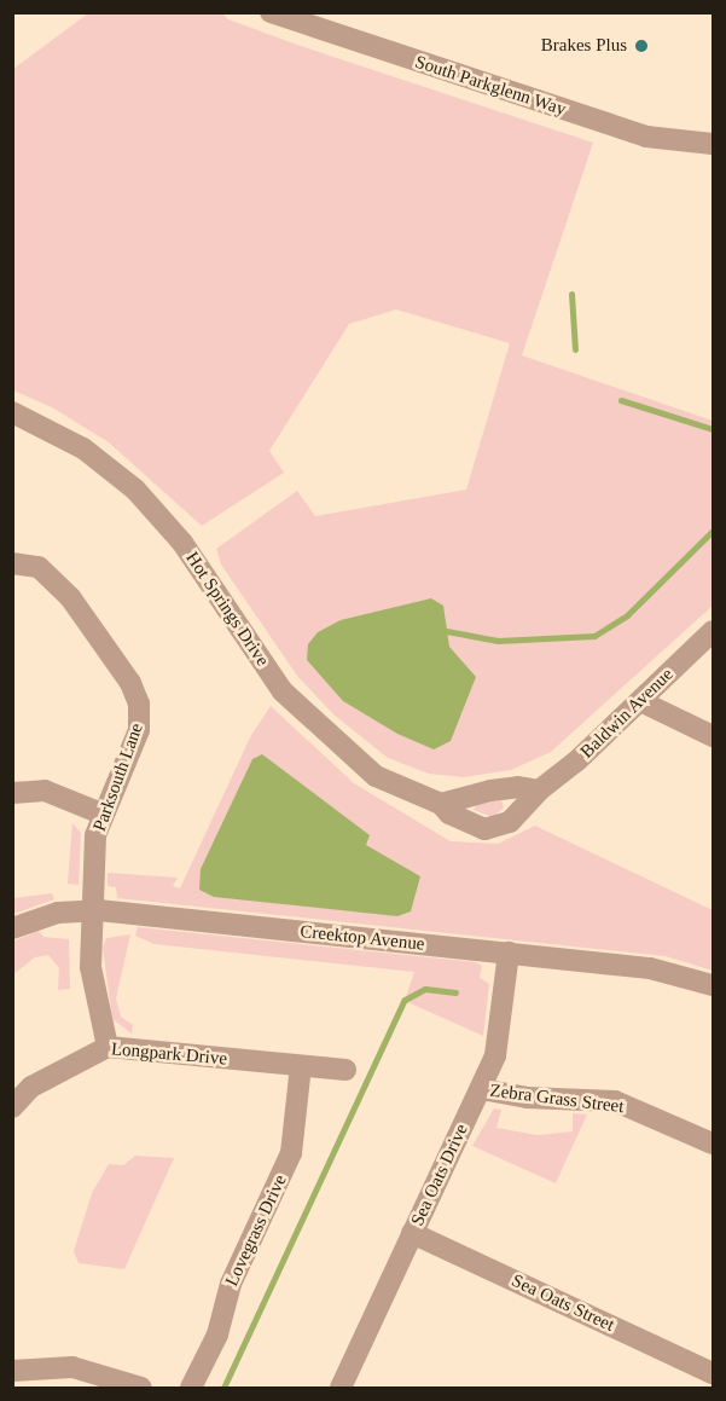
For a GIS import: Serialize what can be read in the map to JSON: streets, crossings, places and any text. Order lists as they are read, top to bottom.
{
  "streets": {
    "street": [
      "South Parkglenn Way",
      "Hot Springs Drive",
      "Baldwin Avenue",
      "Parksouth Lane",
      "Creektop Avenue",
      "Longpark Drive",
      "Zebra Grass Street",
      "Sea Oats Drive",
      "Lovegrass Drive",
      "Sea Oats Street"
    ]
  },
  "crossings": [
    ["Hot Springs Drive", "Baldwin Avenue"],
    ["Parksouth Lane", "Creektop Avenue"],
    ["Parksouth Lane", "Longpark Drive"],
    ["Creektop Avenue", "Sea Oats Drive"],
    ["Longpark Drive", "Lovegrass Drive"],
    ["Zebra Grass Street", "Sea Oats Drive"],
    ["Sea Oats Drive", "Sea Oats Street"]
  ],
  "places": ["Brakes Plus"]
}
